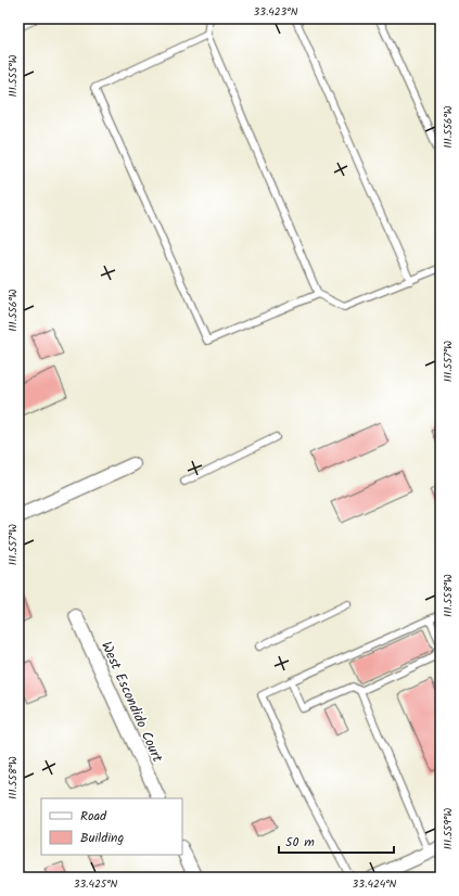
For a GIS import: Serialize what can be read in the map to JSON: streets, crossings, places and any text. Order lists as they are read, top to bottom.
{
  "streets": {
    "street": ["West Escondido Court"]
  },
  "legend": ["Road", "Building"],
  "scale_bar": "50 m",
  "coordinates": [
    "33.423°N",
    "111.555°W",
    "111.556°W",
    "111.557°W",
    "111.558°W",
    "111.559°W",
    "33.425°N",
    "33.424°N"
  ]
}
